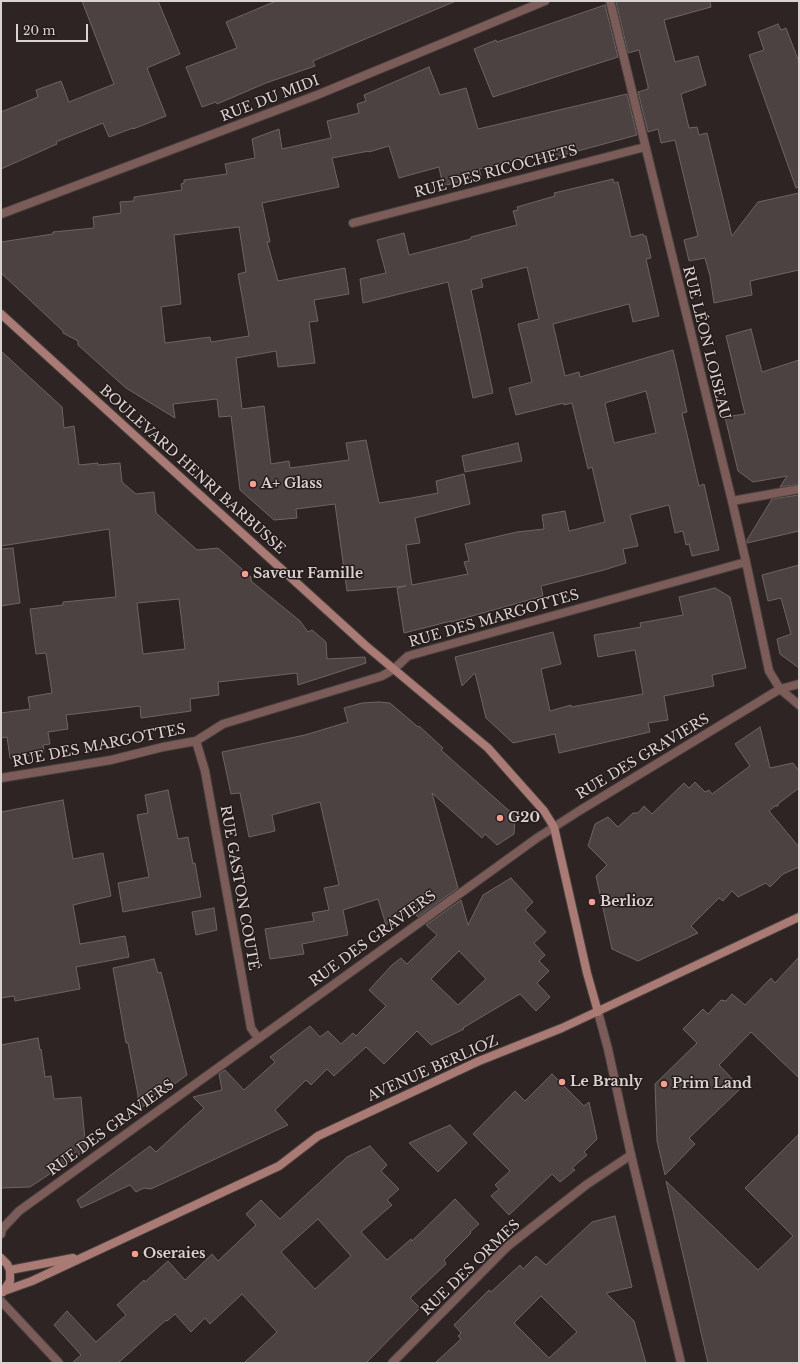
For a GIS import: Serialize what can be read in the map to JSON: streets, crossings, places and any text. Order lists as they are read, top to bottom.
{
  "streets": {
    "main road": ["BOULEVARD HENRI BARBUSSE", "AVENUE BERLIOZ"],
    "street": [
      "RUE DU MIDI",
      "RUE DES RICOCHETS",
      "RUE LÉON LOISEAU",
      "RUE DES MARGOTTES",
      "RUE DES GRAVIERS",
      "RUE GASTON COUTÉ",
      "RUE DES ORMES"
    ]
  },
  "crossings": [
    ["RUE DES RICOCHETS", "RUE LÉON LOISEAU"],
    ["RUE LÉON LOISEAU", "RUE DES MARGOTTES"],
    ["RUE LÉON LOISEAU", "RUE DES GRAVIERS"],
    ["BOULEVARD HENRI BARBUSSE", "RUE DES MARGOTTES"],
    ["BOULEVARD HENRI BARBUSSE", "RUE DES GRAVIERS"],
    ["BOULEVARD HENRI BARBUSSE", "AVENUE BERLIOZ"],
    ["RUE DES MARGOTTES", "RUE GASTON COUTÉ"],
    ["RUE DES GRAVIERS", "RUE GASTON COUTÉ"]
  ],
  "places": [
    "A+ Glass",
    "Saveur Famille",
    "G20",
    "Berlioz",
    "Le Branly",
    "Prim Land",
    "Oseraies"
  ],
  "scale_bar": "20 m"
}
